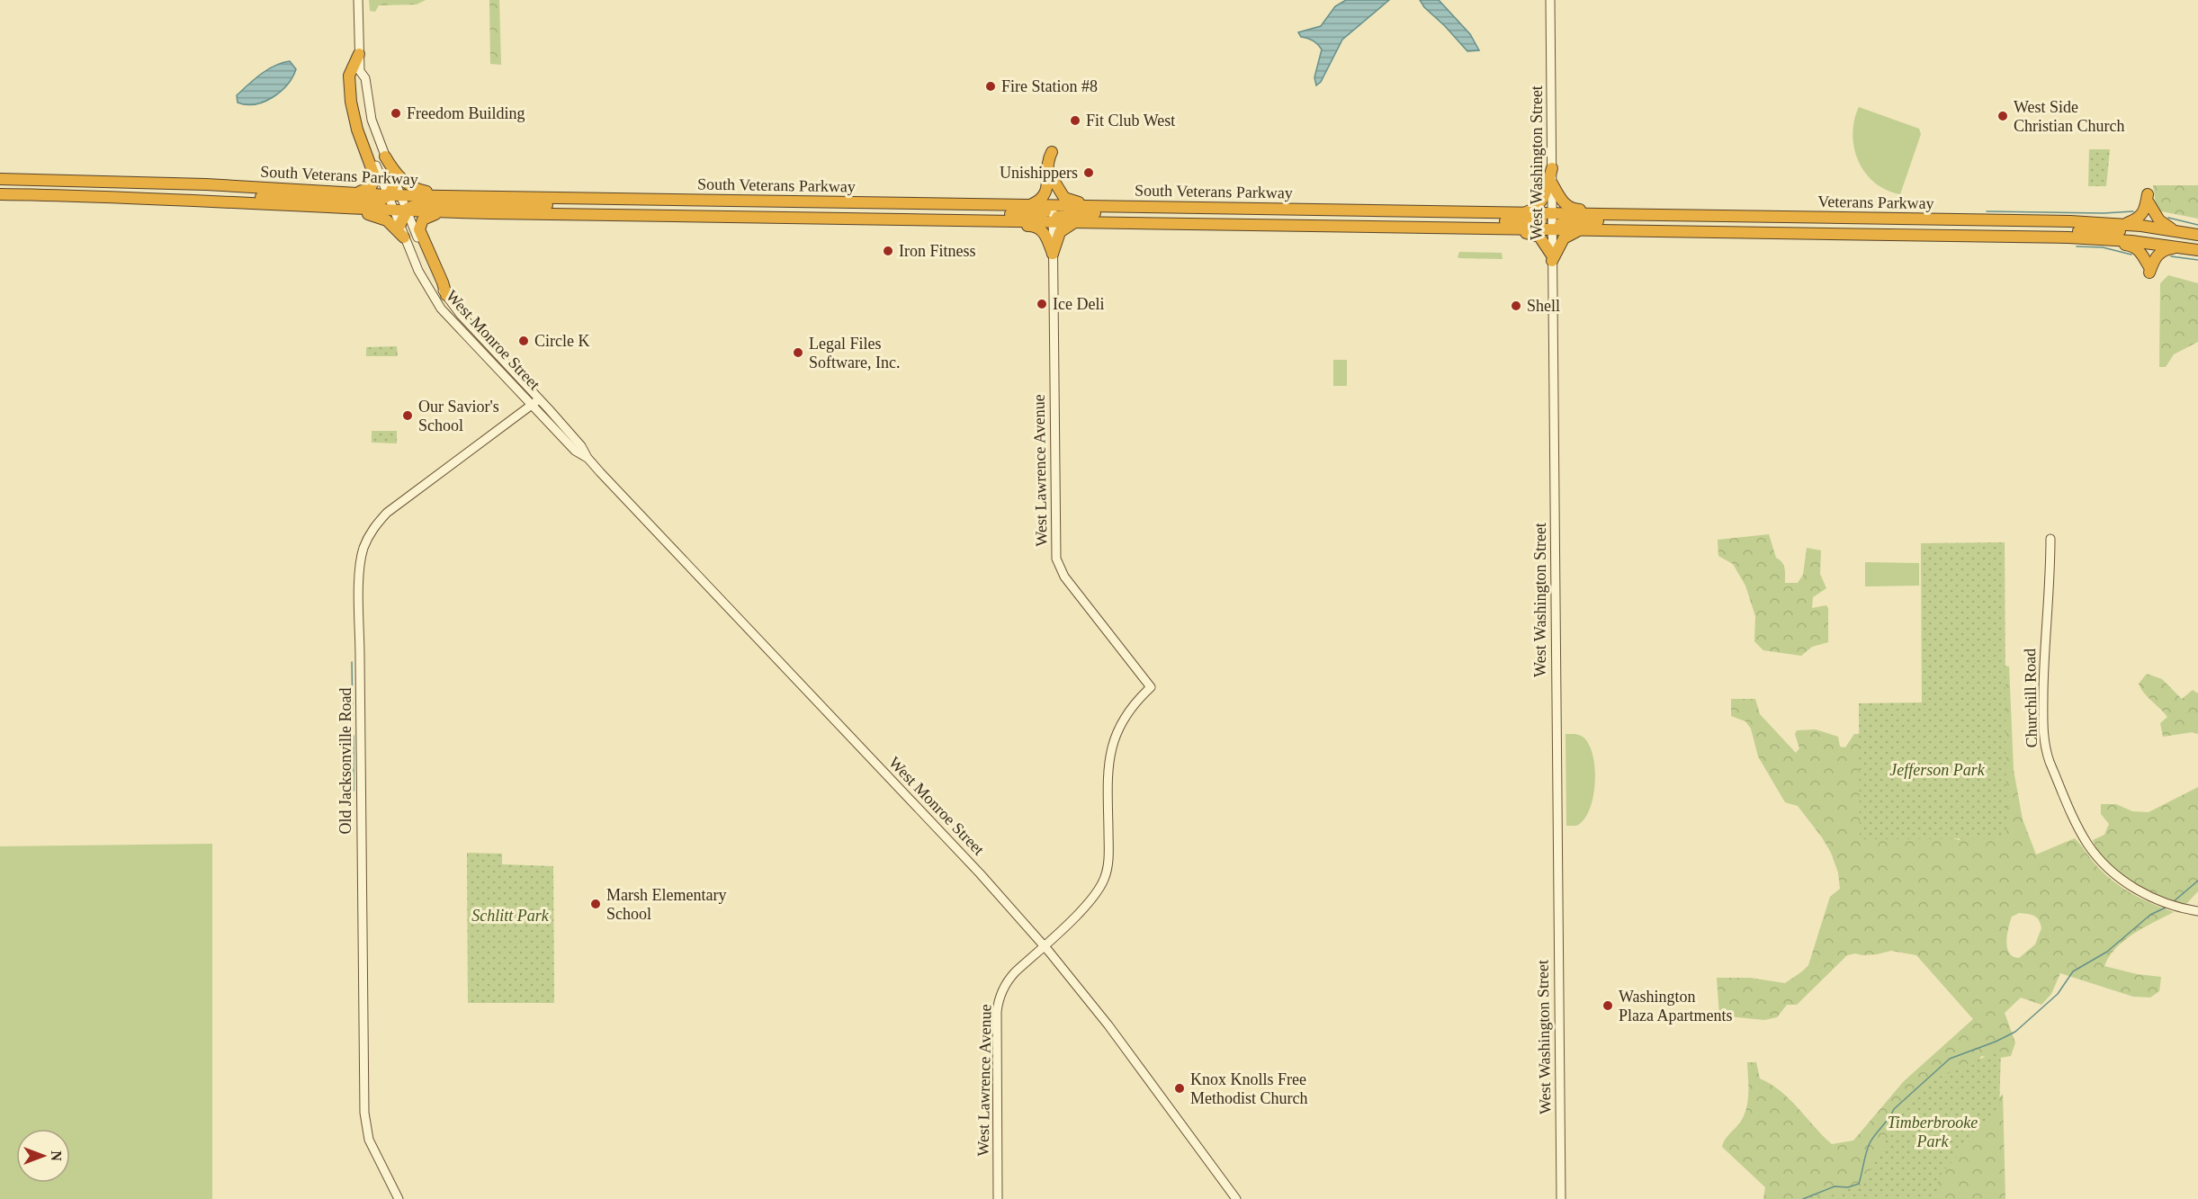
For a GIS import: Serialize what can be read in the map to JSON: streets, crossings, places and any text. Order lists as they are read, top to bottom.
{
  "streets": {
    "highway": ["South Veterans Parkway", "Veterans Parkway"],
    "street": [
      "West Washington Street",
      "West Monroe Street",
      "West Lawrence Avenue",
      "Churchill Road",
      "Old Jacksonville Road"
    ]
  },
  "crossings": [
    ["West Washington Street", "South Veterans Parkway"],
    ["West Washington Street", "Veterans Parkway"],
    ["South Veterans Parkway", "Veterans Parkway"],
    ["South Veterans Parkway", "West Monroe Street"],
    ["South Veterans Parkway", "West Lawrence Avenue"],
    ["West Monroe Street", "West Lawrence Avenue"],
    ["West Monroe Street", "Old Jacksonville Road"]
  ],
  "parks": ["Jefferson Park", "Schlitt Park", "Timberbrooke Park"],
  "places": [
    "Fire Station #8",
    "Freedom Building",
    "West Side Christian Church",
    "Fit Club West",
    "Unishippers",
    "Iron Fitness",
    "Ice Deli",
    "Shell",
    "Circle K",
    "Legal Files Software, Inc.",
    "Our Savior's School",
    "Marsh Elementary School",
    "Washington Plaza Apartments",
    "Knox Knolls Free Methodist Church"
  ],
  "north": "right"
}
